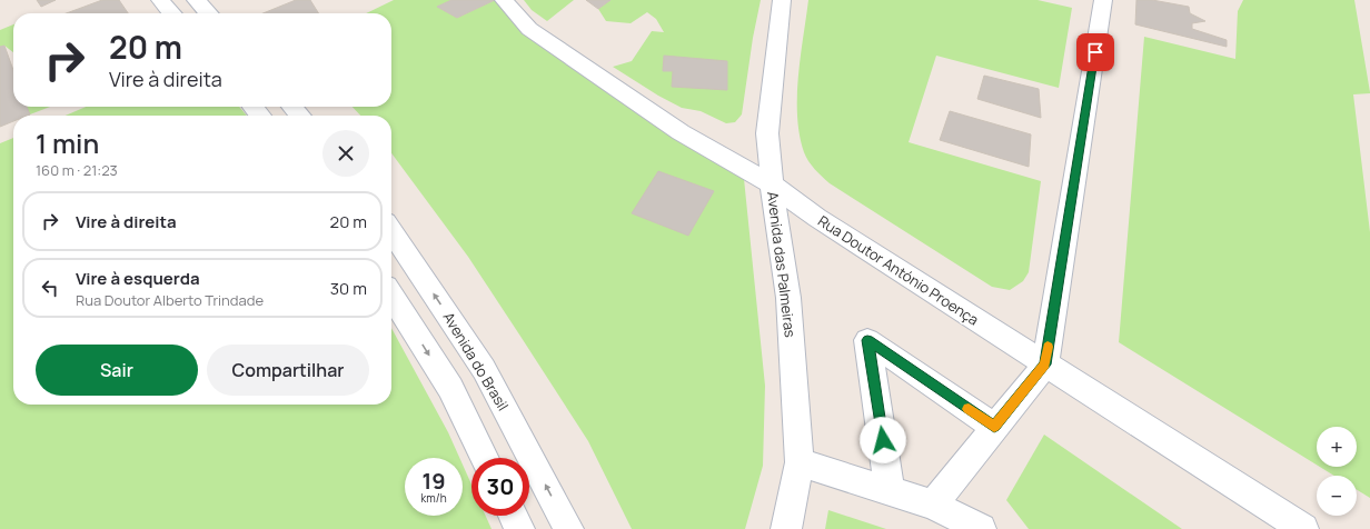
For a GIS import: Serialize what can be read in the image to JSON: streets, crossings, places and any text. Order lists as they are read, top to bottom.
{
  "streets": {
    "street": ["Avenida das Palmeiras", "Rua Doutor António Proença", "Avenida do Brasil"]
  },
  "crossings": [
    ["Avenida das Palmeiras", "Rua Doutor António Proença"]
  ],
  "page": {
    "turn": ["20 m", "Vire à direita"],
    "heading": ["1 min", "160 m · 21:23"],
    "list": [
      {
        "name": "Vire à direita",
        "value": "20 m"
      },
      {
        "name": "Vire à esquerda",
        "note": "Rua Doutor Alberto Trindade",
        "value": "30 m"
      }
    ],
    "buttons": ["Sair", "Compartilhar"],
    "map_buttons": ["+", "−"],
    "speed": "19 km/h",
    "limit": "30"
  }
}
